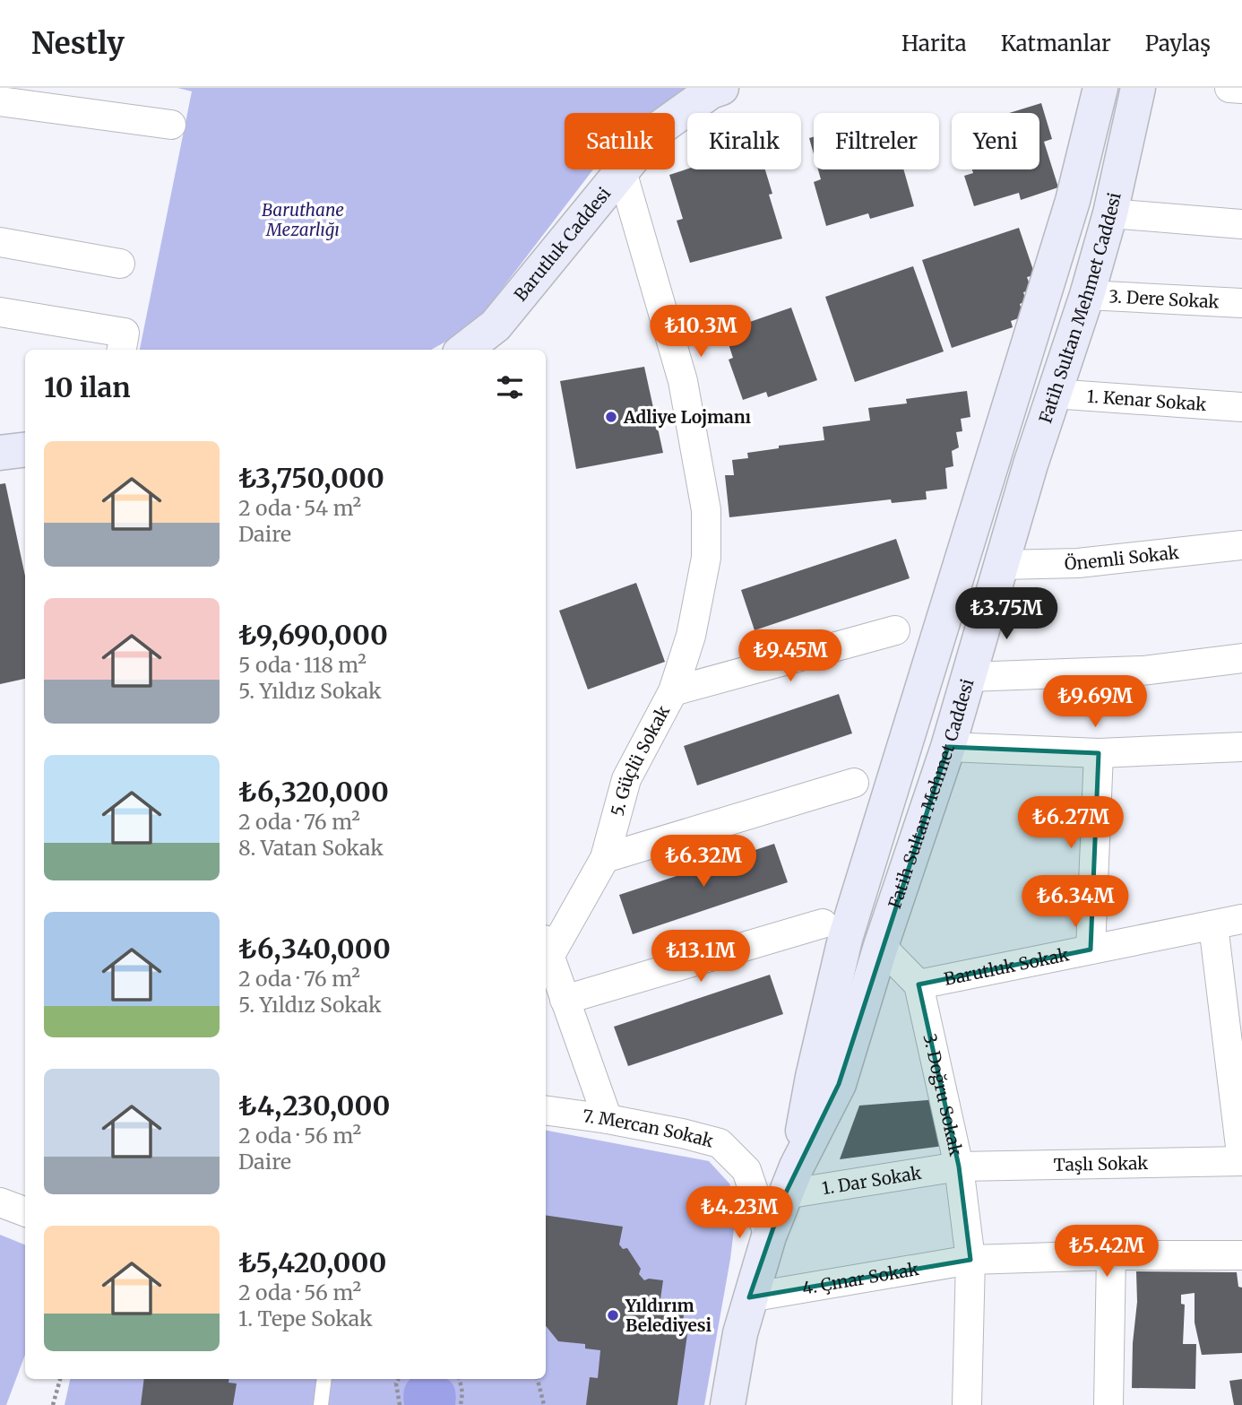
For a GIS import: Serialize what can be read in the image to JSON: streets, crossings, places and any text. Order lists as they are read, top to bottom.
{
  "streets": {
    "main road": ["Barutluk Caddesi", "Fatih Sultan Mehmet Caddesi"],
    "street": [
      "3. Dere Sokak",
      "1. Kenar Sokak",
      "Önemli Sokak",
      "5. Güçlü Sokak",
      "Barutluk Sokak",
      "3. Doğru Sokak",
      "7. Mercan Sokak",
      "Taşlı Sokak",
      "1. Dar Sokak",
      "4. Çınar Sokak"
    ]
  },
  "crossings": [
    ["Barutluk Caddesi", "5. Güçlü Sokak"],
    ["3. Dere Sokak", "Fatih Sultan Mehmet Caddesi"],
    ["Fatih Sultan Mehmet Caddesi", "1. Kenar Sokak"],
    ["Fatih Sultan Mehmet Caddesi", "Önemli Sokak"],
    ["Fatih Sultan Mehmet Caddesi", "7. Mercan Sokak"],
    ["Fatih Sultan Mehmet Caddesi", "1. Dar Sokak"],
    ["Fatih Sultan Mehmet Caddesi", "4. Çınar Sokak"],
    ["Barutluk Sokak", "3. Doğru Sokak"],
    ["3. Doğru Sokak", "Taşlı Sokak"],
    ["3. Doğru Sokak", "1. Dar Sokak"],
    ["3. Doğru Sokak", "4. Çınar Sokak"],
    ["Taşlı Sokak", "1. Dar Sokak"]
  ],
  "parks": ["Baruthane Mezarlığı"],
  "places": ["Adliye Lojmanı", "Yıldırım Belediyesi"],
  "page": {
    "header": "Nestly",
    "nav": ["Harita", "Katmanlar", "Paylaş"],
    "chip": [
      "Satılık",
      "Kiralık",
      "Filtreler",
      "Yeni"
    ],
    "price": [
      "₺10.3M",
      "₺3.75M",
      "₺9.45M",
      "₺9.69M",
      "₺6.27M",
      "₺6.32M",
      "₺6.34M",
      "₺13.1M",
      "₺4.23M",
      "₺5.42M"
    ],
    "heading": "10 ilan",
    "list": [
      {
        "name": "₺3,750,000",
        "note": "2 oda · 54 m² · Daire"
      },
      {
        "name": "₺9,690,000",
        "note": "5 oda · 118 m² · 5. Yıldız Sokak"
      },
      {
        "name": "₺6,320,000",
        "note": "2 oda · 76 m² · 8. Vatan Sokak"
      },
      {
        "name": "₺6,340,000",
        "note": "2 oda · 76 m² · 5. Yıldız Sokak"
      },
      {
        "name": "₺4,230,000",
        "note": "2 oda · 56 m² · Daire"
      },
      {
        "name": "₺5,420,000",
        "note": "2 oda · 56 m² · 1. Tepe Sokak"
      }
    ]
  }
}
